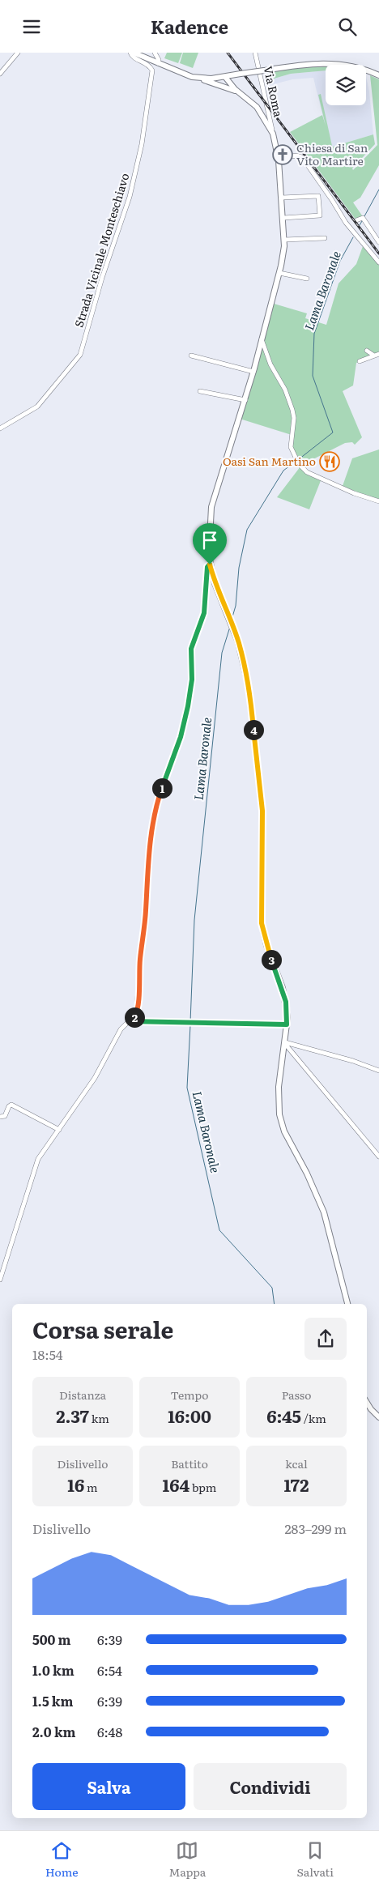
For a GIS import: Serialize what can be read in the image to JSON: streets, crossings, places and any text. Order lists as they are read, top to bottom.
{
  "streets": {
    "street": ["Via Roma", "Strada Vicinale Monteschiavo"]
  },
  "water": ["Lama Baronale"],
  "places": {
    "church": ["Chiesa di San Vito Martire"],
    "restaurant": ["Oasi San Martino"]
  },
  "page": {
    "header": "Kadence",
    "pins": [
      "4",
      "1",
      "3",
      "2"
    ],
    "heading": ["Corsa serale", "18:54"],
    "stats": [
      ["Distanza", "2.37 km"],
      ["Tempo", "16:00"],
      ["Passo", "6:45 /km"],
      ["Dislivello", "16 m"],
      ["Battito", "164 bpm"],
      ["kcal", "172"]
    ],
    "chart": ["Dislivello", "283–299 m"],
    "list": [
      {
        "name": "500 m",
        "note": "6:39"
      },
      {
        "name": "1.0 km",
        "note": "6:54"
      },
      {
        "name": "1.5 km",
        "note": "6:39"
      },
      {
        "name": "2.0 km",
        "note": "6:48"
      }
    ],
    "buttons": ["Salva", "Condividi"],
    "tabs": ["Home", "Mappa", "Salvati"]
  }
}
